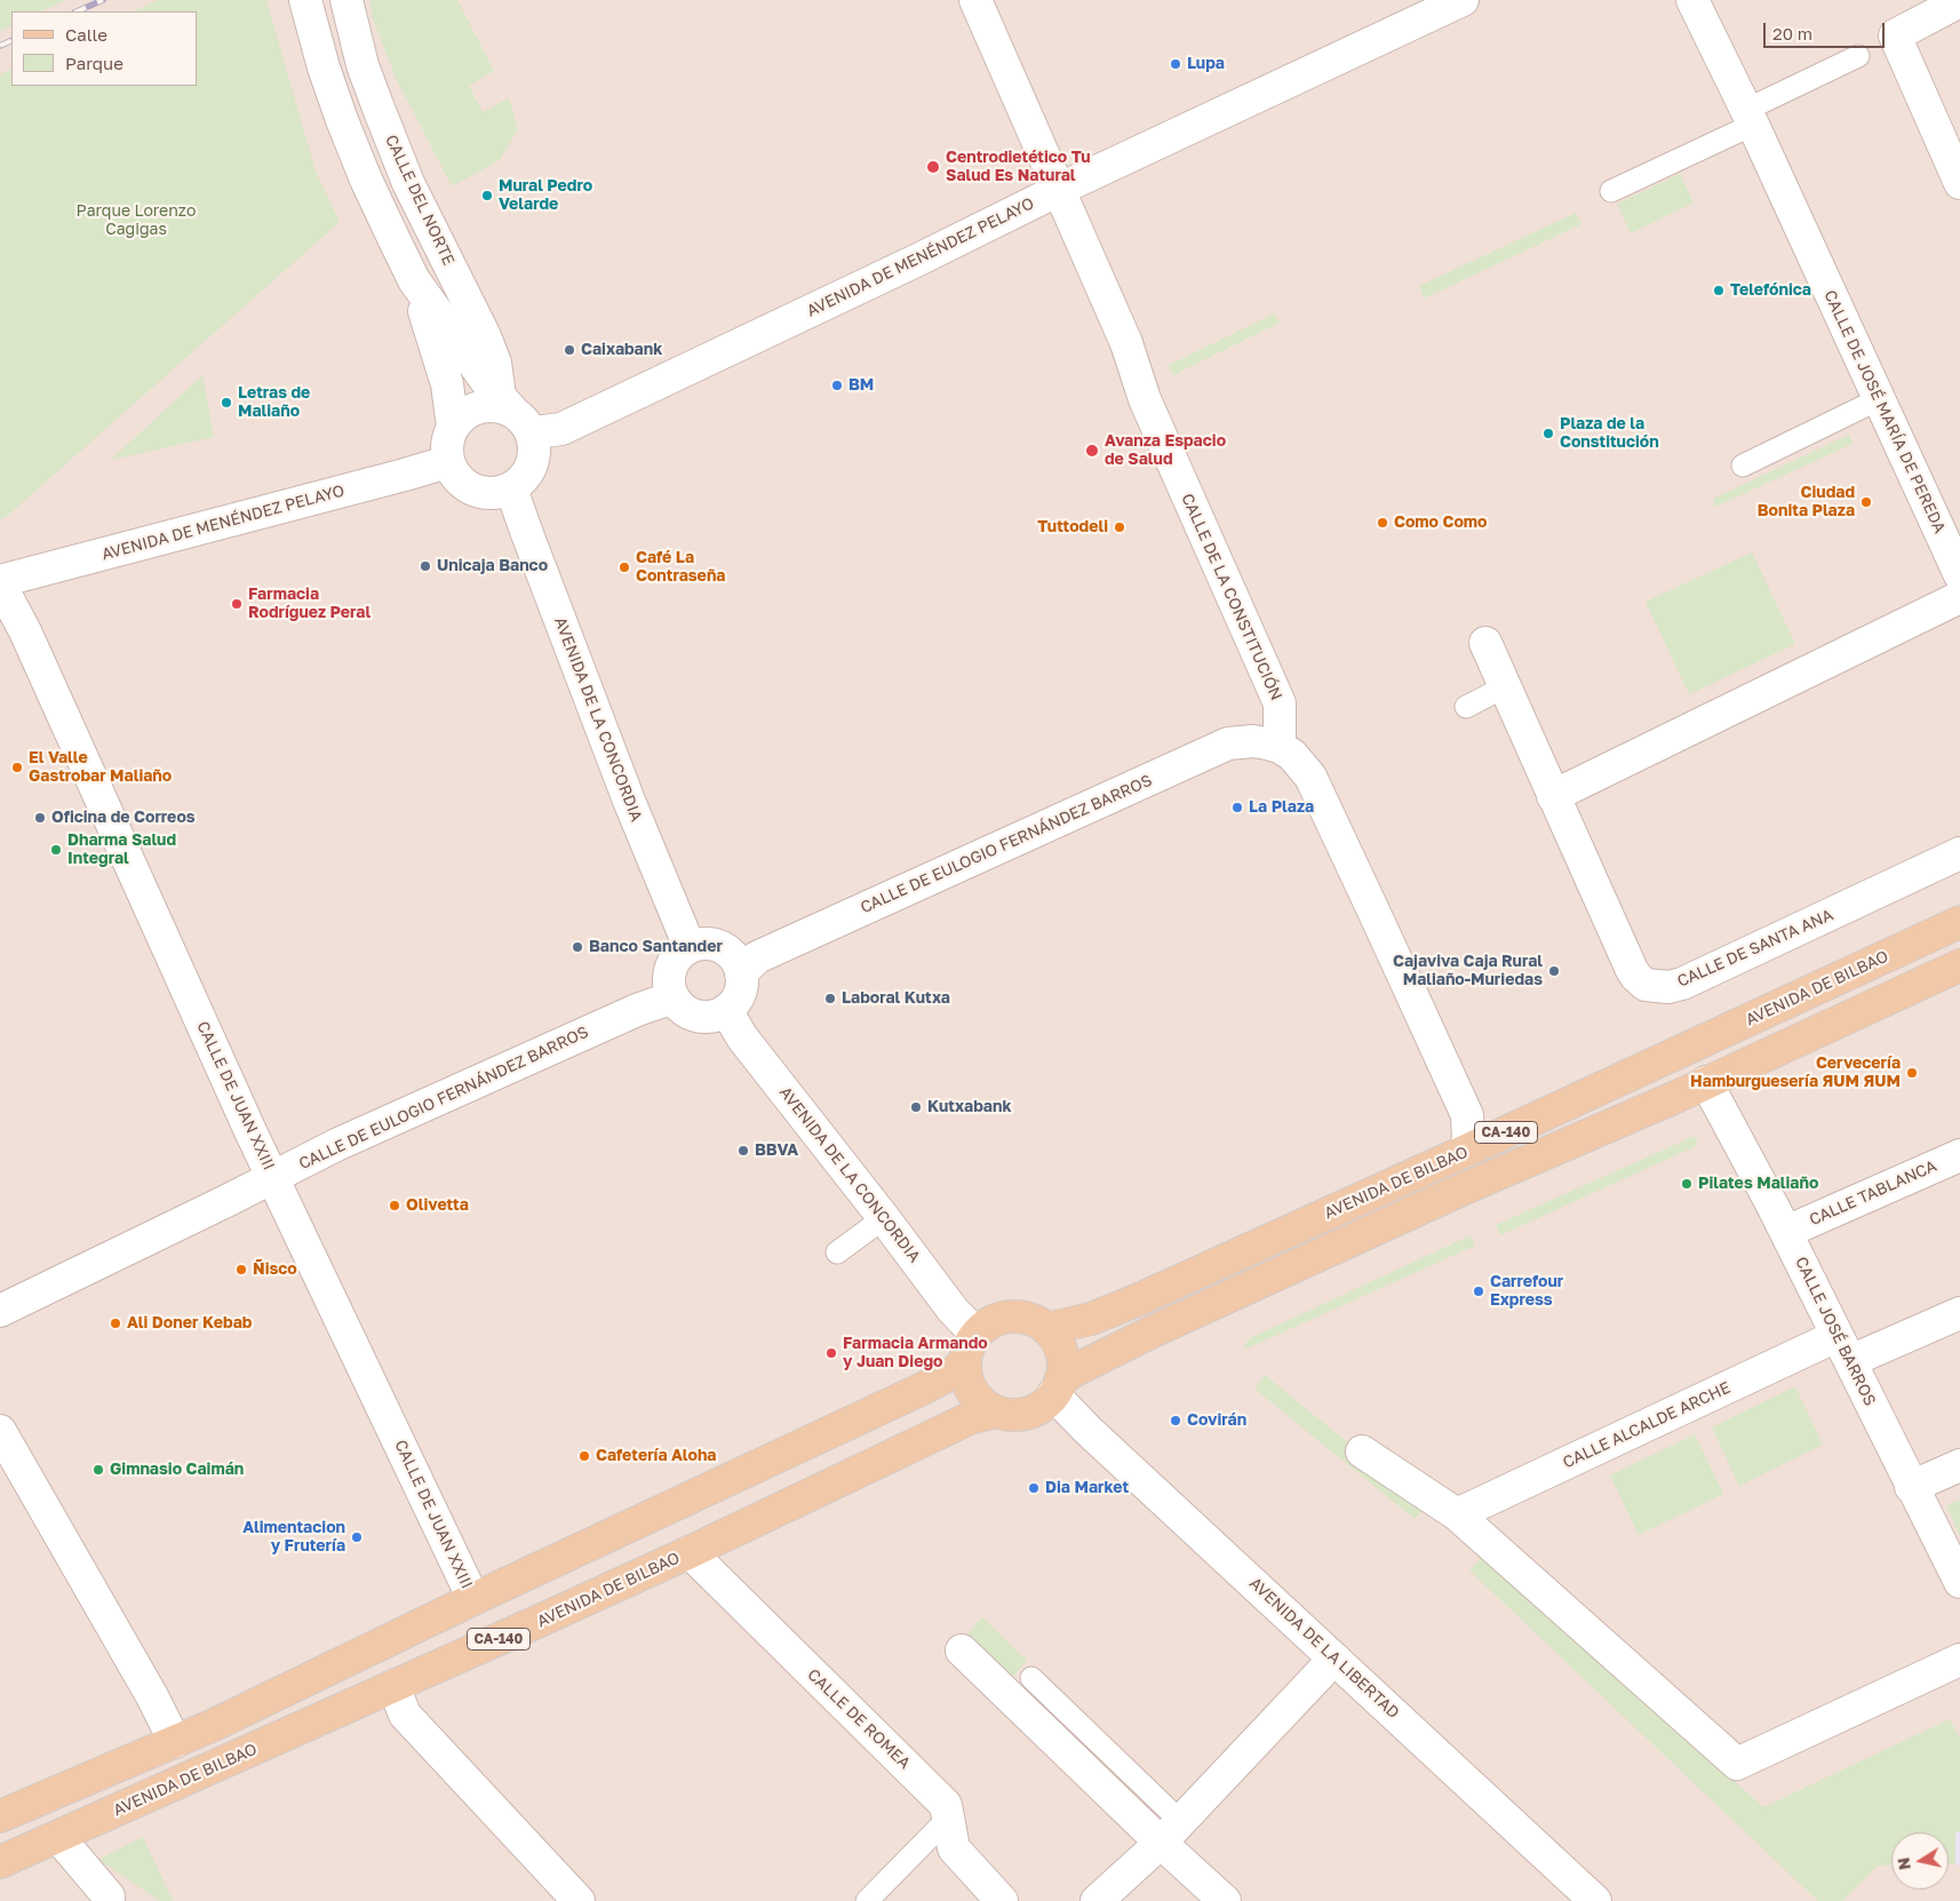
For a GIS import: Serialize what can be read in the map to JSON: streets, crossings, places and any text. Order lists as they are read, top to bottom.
{
  "streets": {
    "main road": ["AVENIDA DE BILBAO", "CA-140"],
    "street": [
      "CALLE DEL NORTE",
      "AVENIDA DE MENÉNDEZ PELAYO",
      "CALLE DE JOSÉ MARÍA DE PEREDA",
      "CALLE DE LA CONSTITUCIÓN",
      "AVENIDA DE LA CONCORDIA",
      "CALLE DE EULOGIO FERNÁNDEZ BARROS",
      "CALLE DE SANTA ANA",
      "CALLE DE JUAN XXIII",
      "CALLE TABLANCA",
      "CALLE JOSÉ BARROS",
      "CALLE ALCALDE ARCHE",
      "AVENIDA DE LA LIBERTAD",
      "CALLE DE ROMEA"
    ]
  },
  "crossings": [
    ["CALLE DEL NORTE", "AVENIDA DE MENÉNDEZ PELAYO"],
    ["CALLE DEL NORTE", "AVENIDA DE LA CONCORDIA"],
    ["AVENIDA DE MENÉNDEZ PELAYO", "CALLE DE LA CONSTITUCIÓN"],
    ["AVENIDA DE MENÉNDEZ PELAYO", "AVENIDA DE LA CONCORDIA"],
    ["CALLE DE LA CONSTITUCIÓN", "CALLE DE EULOGIO FERNÁNDEZ BARROS"],
    ["AVENIDA DE LA CONCORDIA", "CALLE DE EULOGIO FERNÁNDEZ BARROS"],
    ["AVENIDA DE LA CONCORDIA", "AVENIDA DE BILBAO"],
    ["AVENIDA DE LA CONCORDIA", "CA-140"],
    ["AVENIDA DE LA CONCORDIA", "AVENIDA DE LA LIBERTAD"],
    ["CALLE DE EULOGIO FERNÁNDEZ BARROS", "CALLE DE JUAN XXIII"],
    ["AVENIDA DE BILBAO", "CA-140"],
    ["AVENIDA DE BILBAO", "CALLE JOSÉ BARROS"],
    ["AVENIDA DE BILBAO", "AVENIDA DE LA LIBERTAD"],
    ["AVENIDA DE BILBAO", "CALLE DE ROMEA"],
    ["CALLE DE JUAN XXIII", "CA-140"],
    ["CA-140", "AVENIDA DE LA LIBERTAD"],
    ["CALLE TABLANCA", "CALLE JOSÉ BARROS"],
    ["CALLE JOSÉ BARROS", "CALLE ALCALDE ARCHE"]
  ],
  "parks": ["Parque Lorenzo Cagigas"],
  "places": [
    "Lupa",
    "Centrodietético Tu Salud Es Natural",
    "Mural Pedro Velarde",
    "Telefónica",
    "Caixabank",
    "BM",
    "Letras de Maliaño",
    "Plaza de la Constitución",
    "Avanza Espacio de Salud",
    "Ciudad Bonita Plaza",
    "Como Como",
    "Tuttodeli",
    "Unicaja Banco",
    "Café La Contraseña",
    "Farmacia Rodríguez Peral",
    "El Valle Gastrobar Maliaño",
    "La Plaza",
    "Oficina de Correos",
    "Dharma Salud Integral",
    "Banco Santander",
    "Cajaviva Caja Rural Maliaño-Muriedas",
    "Laboral Kutxa",
    "Cervecería Hamburguesería ЯUM ЯUM",
    "Kutxabank",
    "BBVA",
    "Pilates Maliaño",
    "Olivetta",
    "Ñisco",
    "Carrefour Express",
    "Ali Doner Kebab",
    "Farmacia Armando y Juan Diego",
    "Covirán",
    "Cafetería Aloha",
    "Gimnasio Caimán",
    "Dia Market",
    "Alimentacion y Frutería"
  ],
  "legend": ["Calle", "Parque"],
  "scale_bar": "20 m",
  "north": "left"
}
